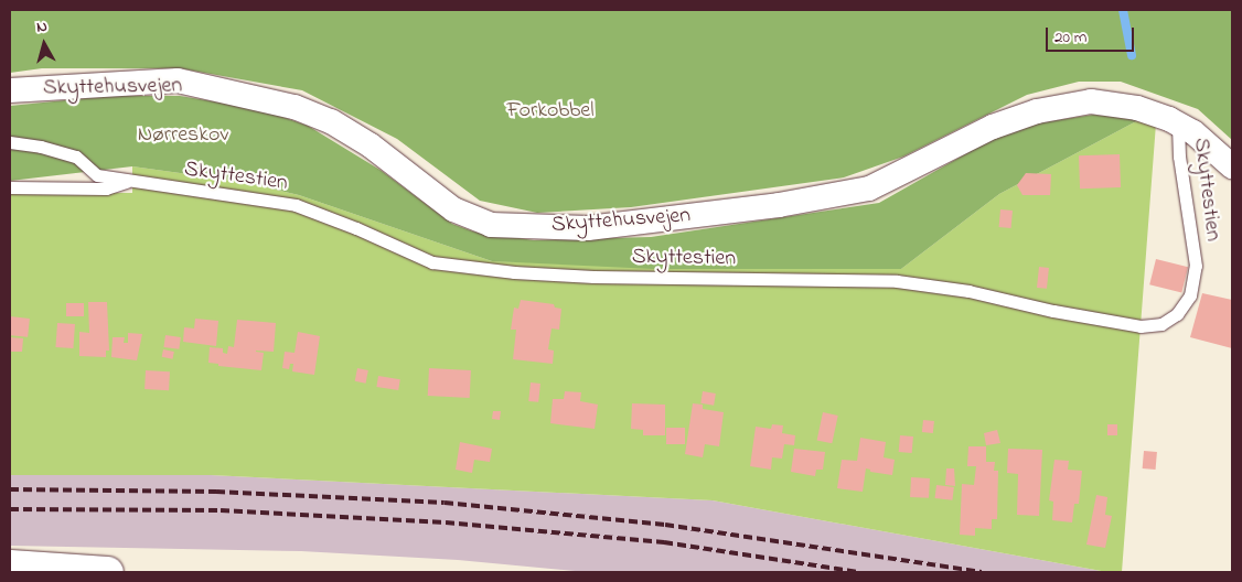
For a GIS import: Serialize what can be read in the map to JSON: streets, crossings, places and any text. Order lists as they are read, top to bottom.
{
  "streets": {
    "street": ["Skyttehusvejen"],
    "lane": ["Skyttestien"]
  },
  "crossings": [
    ["Skyttehusvejen", "Skyttestien"]
  ],
  "parks": ["Forkobbel", "Nørreskov"],
  "scale_bar": "20 m",
  "north": "top"
}
